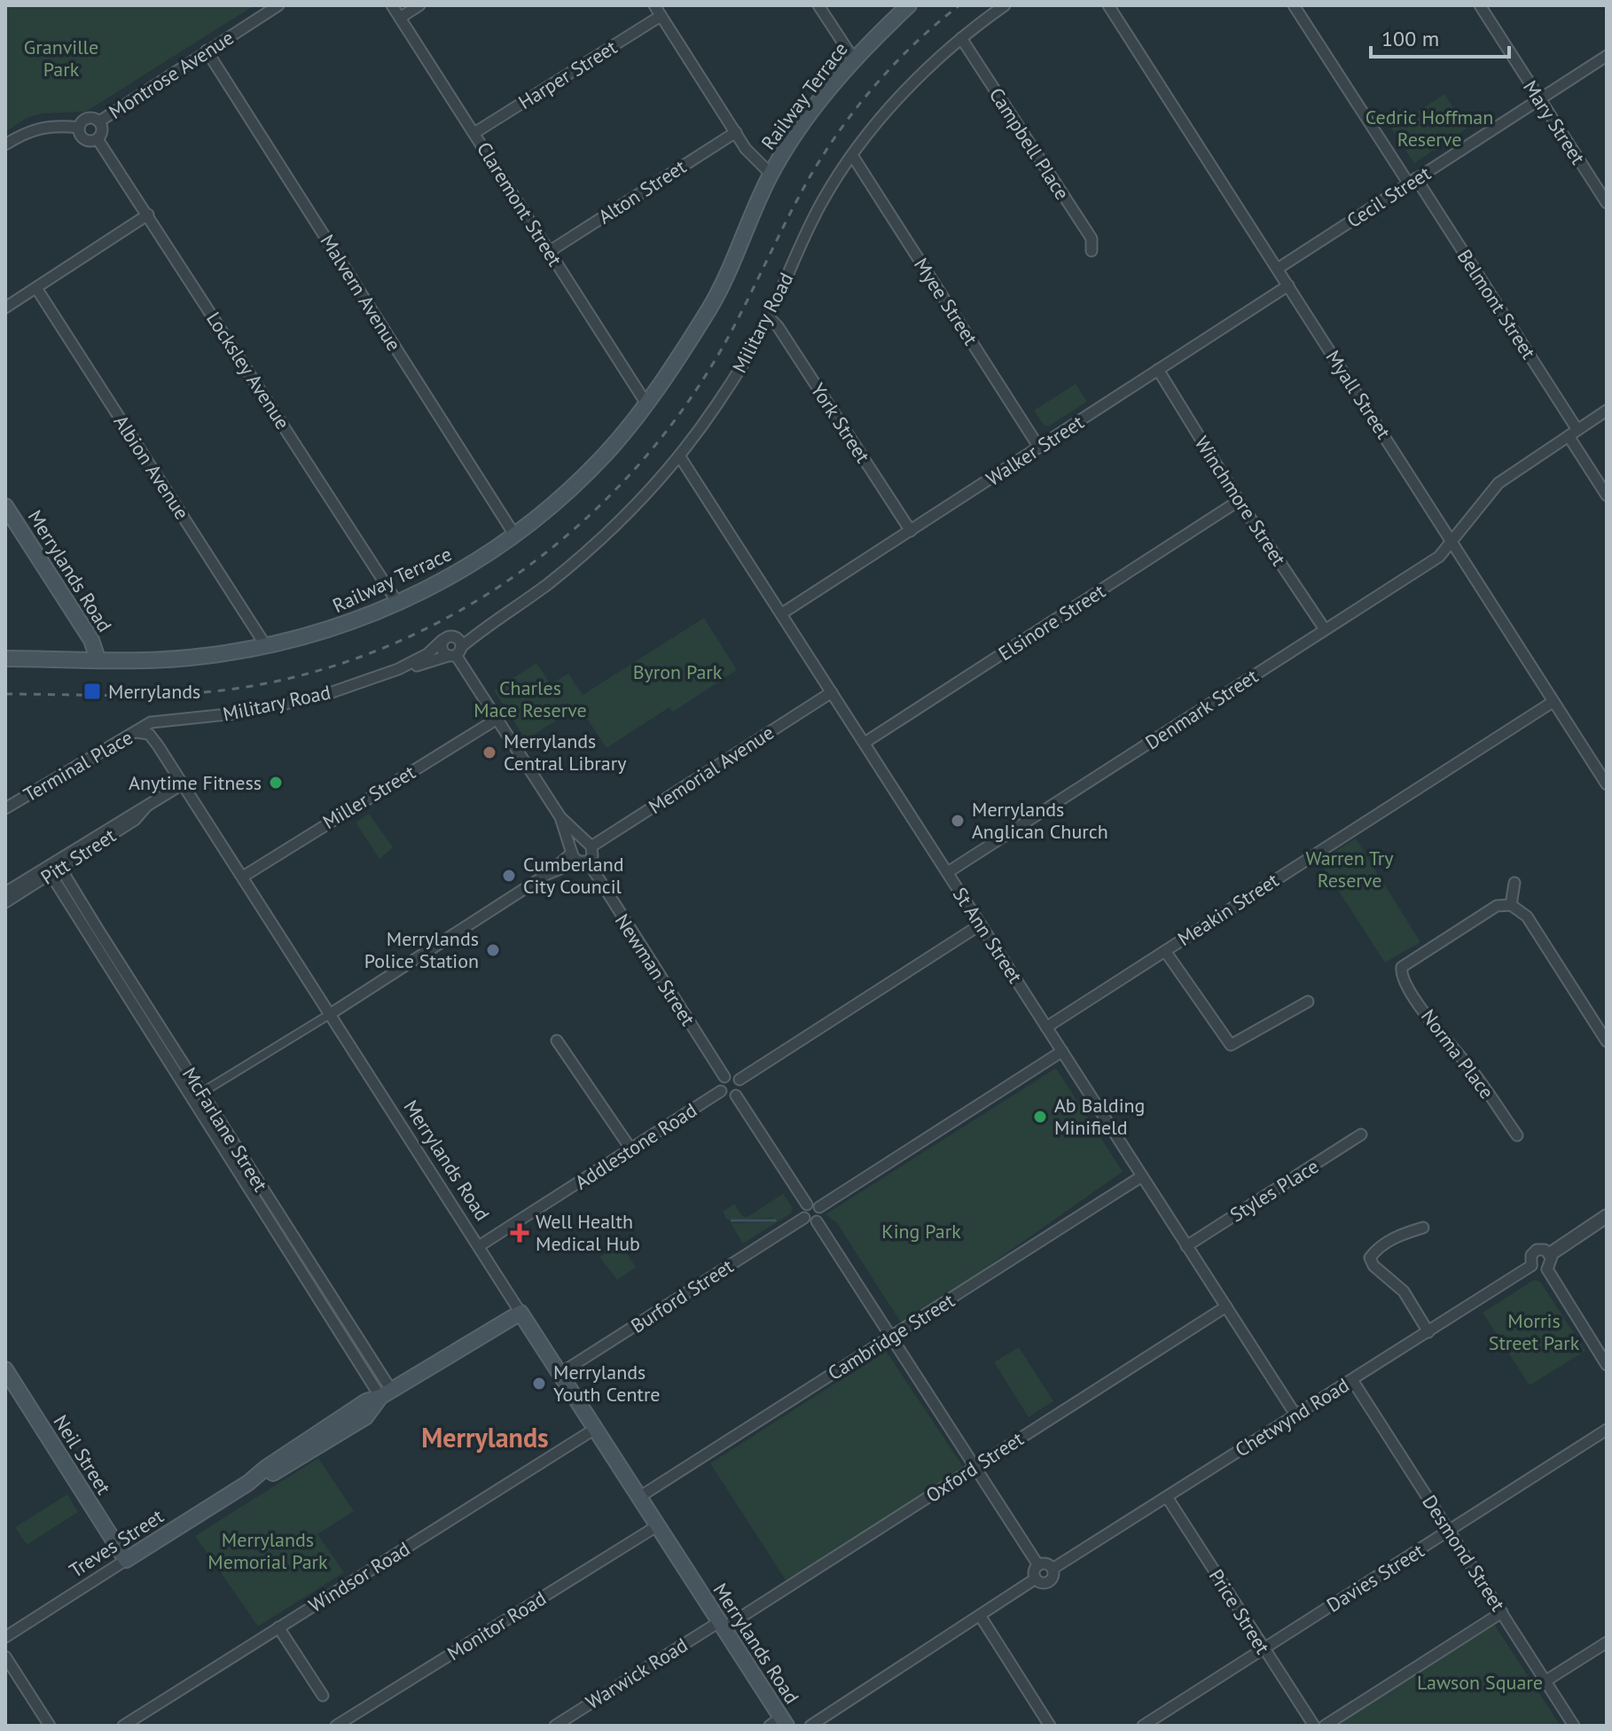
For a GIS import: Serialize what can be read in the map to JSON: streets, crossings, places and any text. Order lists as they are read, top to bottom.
{
  "streets": {
    "main road": [
      "Railway Terrace",
      "Merrylands Road",
      "Neil Street",
      "Treves Street"
    ],
    "street": [
      "Montrose Avenue",
      "Harper Street",
      "Mary Street",
      "Campbell Place",
      "Alton Street",
      "Cecil Street",
      "Claremont Street",
      "Malvern Avenue",
      "Myee Street",
      "Belmont Street",
      "Military Road",
      "Locksley Avenue",
      "Myall Street",
      "York Street",
      "Walker Street",
      "Albion Avenue",
      "Winchmore Street",
      "Elsinore Street",
      "Denmark Street",
      "Terminal Place",
      "Memorial Avenue",
      "Miller Street",
      "Pitt Street",
      "Meakin Street",
      "St Ann Street",
      "Newman Street",
      "Norma Place",
      "McFarlane Street",
      "Addlestone Road",
      "Styles Place",
      "Burford Street",
      "Cambridge Street",
      "Chetwynd Road",
      "Oxford Street",
      "Desmond Street",
      "Windsor Road",
      "Davies Street",
      "Price Street",
      "Monitor Road",
      "Warwick Road"
    ]
  },
  "crossings": [
    ["Montrose Avenue", "Malvern Avenue"],
    ["Montrose Avenue", "Locksley Avenue"],
    ["Harper Street", "Claremont Street"],
    ["Railway Terrace", "Claremont Street"],
    ["Railway Terrace", "Malvern Avenue"],
    ["Railway Terrace", "Locksley Avenue"],
    ["Railway Terrace", "Albion Avenue"],
    ["Railway Terrace", "Merrylands Road"],
    ["Mary Street", "Cecil Street"],
    ["Campbell Place", "Military Road"],
    ["Alton Street", "Claremont Street"],
    ["Cecil Street", "Belmont Street"],
    ["Cecil Street", "Myall Street"],
    ["Myee Street", "Military Road"],
    ["Myee Street", "Walker Street"],
    ["Belmont Street", "Denmark Street"],
    ["Military Road", "York Street"],
    ["Military Road", "Terminal Place"],
    ["Military Road", "St Ann Street"],
    ["Military Road", "Newman Street"],
    ["Myall Street", "Walker Street"],
    ["Myall Street", "Denmark Street"],
    ["Myall Street", "Meakin Street"],
    ["York Street", "Walker Street"],
    ["Walker Street", "Winchmore Street"],
    ["Walker Street", "St Ann Street"],
    ["Winchmore Street", "Elsinore Street"],
    ["Winchmore Street", "Denmark Street"],
    ["Merrylands Road", "Terminal Place"],
    ["Merrylands Road", "Miller Street"],
    ["Merrylands Road", "Pitt Street"],
    ["Merrylands Road", "Addlestone Road"],
    ["Merrylands Road", "Burford Street"],
    ["Merrylands Road", "Cambridge Street"],
    ["Merrylands Road", "Oxford Street"],
    ["Merrylands Road", "Treves Street"],
    ["Merrylands Road", "Windsor Road"],
    ["Merrylands Road", "Monitor Road"],
    ["Merrylands Road", "Warwick Road"],
    ["Elsinore Street", "St Ann Street"],
    ["Denmark Street", "St Ann Street"],
    ["Memorial Avenue", "St Ann Street"],
    ["Memorial Avenue", "Newman Street"],
    ["Miller Street", "Newman Street"],
    ["Pitt Street", "McFarlane Street"],
    ["Meakin Street", "St Ann Street"],
    ["St Ann Street", "Styles Place"],
    ["St Ann Street", "Cambridge Street"],
    ["St Ann Street", "Chetwynd Road"],
    ["St Ann Street", "Oxford Street"],
    ["Newman Street", "Addlestone Road"],
    ["McFarlane Street", "Treves Street"],
    ["Chetwynd Road", "Desmond Street"],
    ["Chetwynd Road", "Price Street"],
    ["Neil Street", "Treves Street"],
    ["Oxford Street", "Warwick Road"],
    ["Desmond Street", "Davies Street"],
    ["Davies Street", "Price Street"]
  ],
  "districts": ["Merrylands"],
  "parks": [
    "Granville Park",
    "Cedric Hoffman Reserve",
    "Byron Park",
    "Charles Mace Reserve",
    "Warren Try Reserve",
    "King Park",
    "Morris Street Park",
    "Merrylands Memorial Park",
    "Lawson Square"
  ],
  "places": {
    "transit": ["Merrylands"],
    "other": [
      "Merrylands Central Library",
      "Anytime Fitness",
      "Merrylands Anglican Church",
      "Cumberland City Council",
      "Merrylands Police Station",
      "Ab Balding Minifield",
      "Merrylands Youth Centre"
    ],
    "health": ["Well Health Medical Hub"]
  },
  "scale_bar": "100 m"
}
